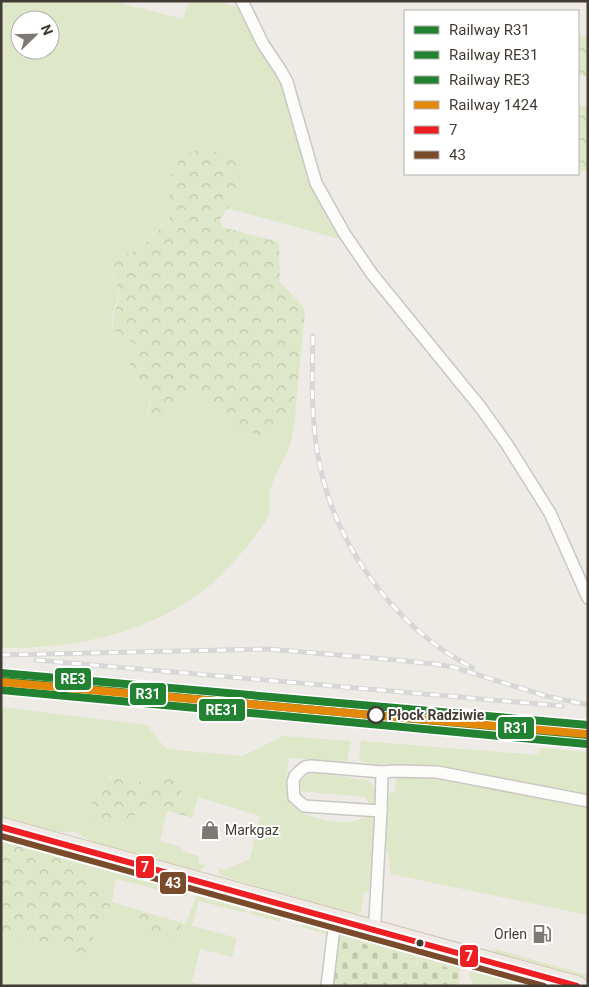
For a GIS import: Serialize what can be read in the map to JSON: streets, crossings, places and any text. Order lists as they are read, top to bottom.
{
  "places": {
    "other": ["Płock Radziwie"],
    "shop": ["Markgaz"],
    "fuel station": ["Orlen"]
  },
  "lines": [
    "rail line RE3",
    "rail line R31",
    "rail line 1424",
    "rail line RE31",
    "transit line 7",
    "transit line 43"
  ],
  "legend": [
    "Railway R31",
    "Railway RE31",
    "Railway RE3",
    "Railway 1424",
    "7",
    "43"
  ],
  "north": "top right"
}
